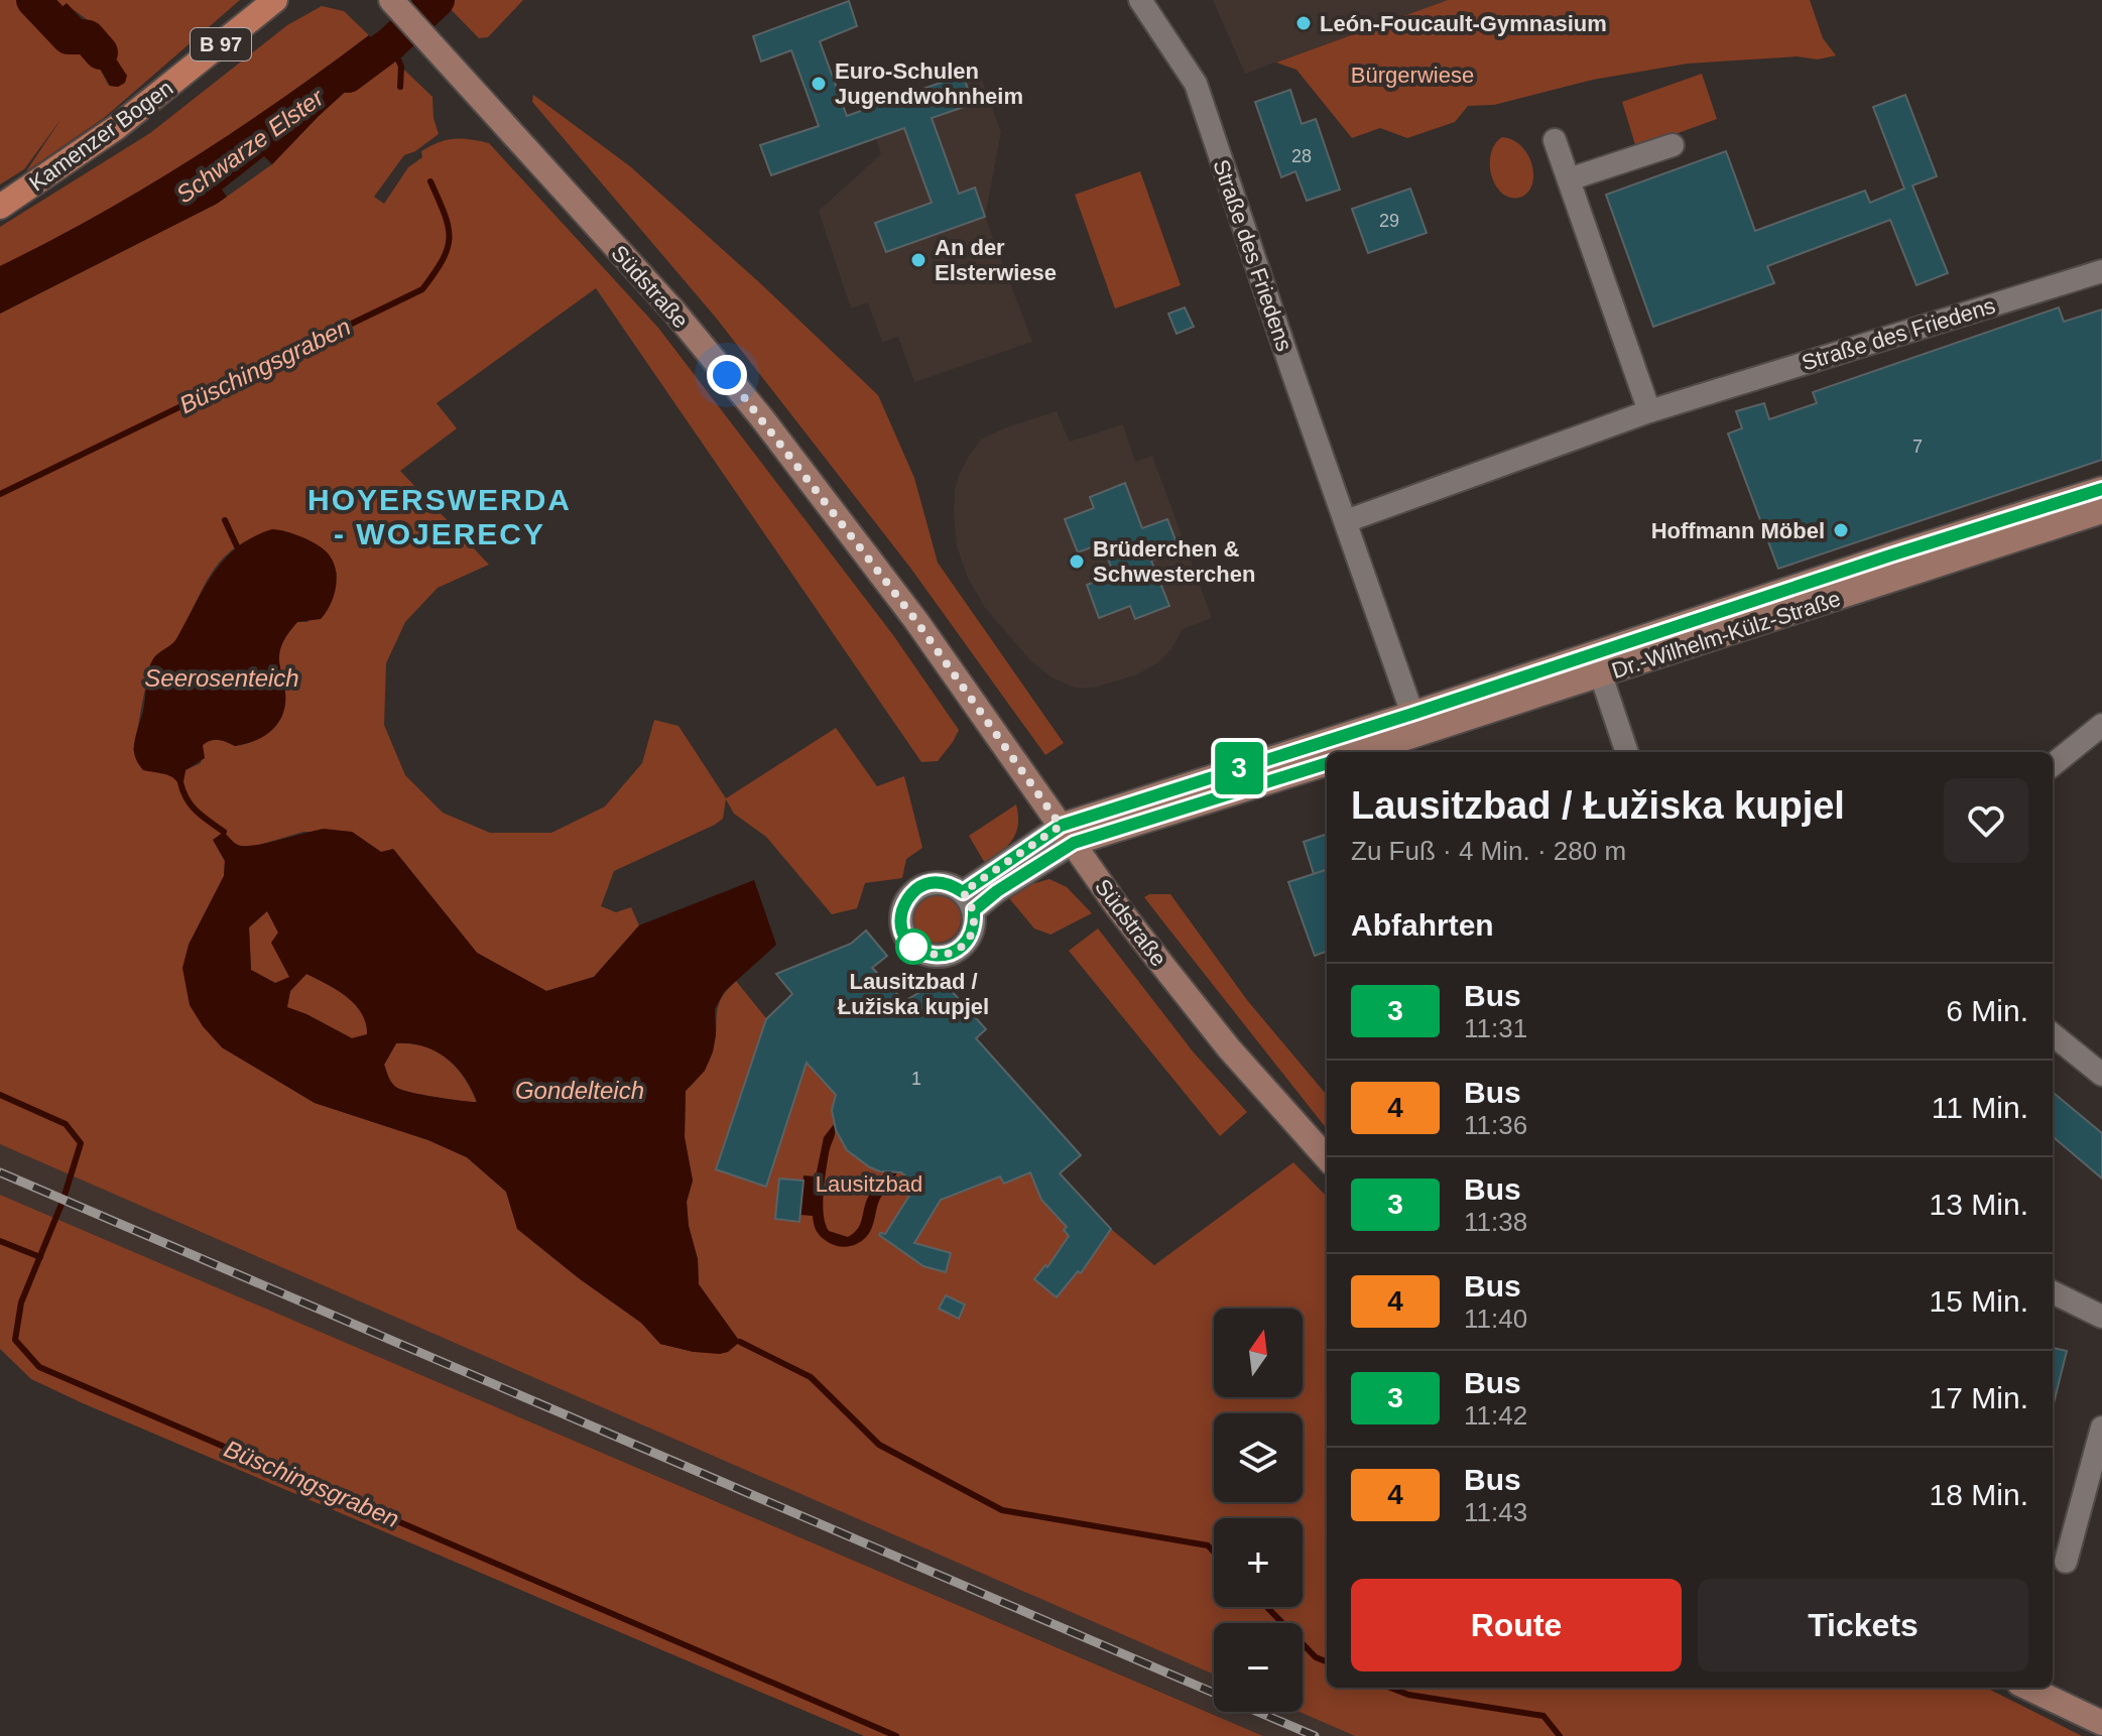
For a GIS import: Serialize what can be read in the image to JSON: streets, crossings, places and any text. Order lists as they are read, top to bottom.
{
  "streets": {
    "main road": ["B 97", "Kamenzer Bogen"],
    "street": ["Straße des Friedens", "Südstraße", "Dr.-Wilhelm-Külz-Straße"]
  },
  "crossings": [
    ["Straße des Friedens", "Dr.-Wilhelm-Külz-Straße"],
    ["Südstraße", "Dr.-Wilhelm-Külz-Straße"]
  ],
  "districts": ["HOYERSWERDA - WOJERECY"],
  "water": [
    "Schwarze Elster",
    "Büschingsgraben",
    "Seerosenteich",
    "Gondelteich"
  ],
  "parks": ["Bürgerwiese", "Lausitzbad"],
  "places": [
    "León-Foucault-Gymnasium",
    "Euro-Schulen Jugendwohnheim",
    "An der Elsterwiese",
    "Hoffmann Möbel",
    "Brüderchen & Schwesterchen",
    "Lausitzbad / Łužiska kupjel"
  ],
  "lines": ["bus line 3"],
  "house_numbers": [
    "28",
    "29",
    "7",
    "1"
  ],
  "north": "top",
  "page": {
    "on_map": "3",
    "heading": [
      ["Lausitzbad / Łužiska kupjel", "Zu Fuß · 4 Min. · 280 m"],
      "Abfahrten"
    ],
    "list": [
      {
        "mark": "3",
        "name": "Bus",
        "note": "11:31",
        "value": "6 Min."
      },
      {
        "mark": "4",
        "name": "Bus",
        "note": "11:36",
        "value": "11 Min."
      },
      {
        "mark": "3",
        "name": "Bus",
        "note": "11:38",
        "value": "13 Min."
      },
      {
        "mark": "4",
        "name": "Bus",
        "note": "11:40",
        "value": "15 Min."
      },
      {
        "mark": "3",
        "name": "Bus",
        "note": "11:42",
        "value": "17 Min."
      },
      {
        "mark": "4",
        "name": "Bus",
        "note": "11:43",
        "value": "18 Min."
      }
    ],
    "map_buttons": ["+", "−"],
    "buttons": ["Route", "Tickets"]
  }
}
